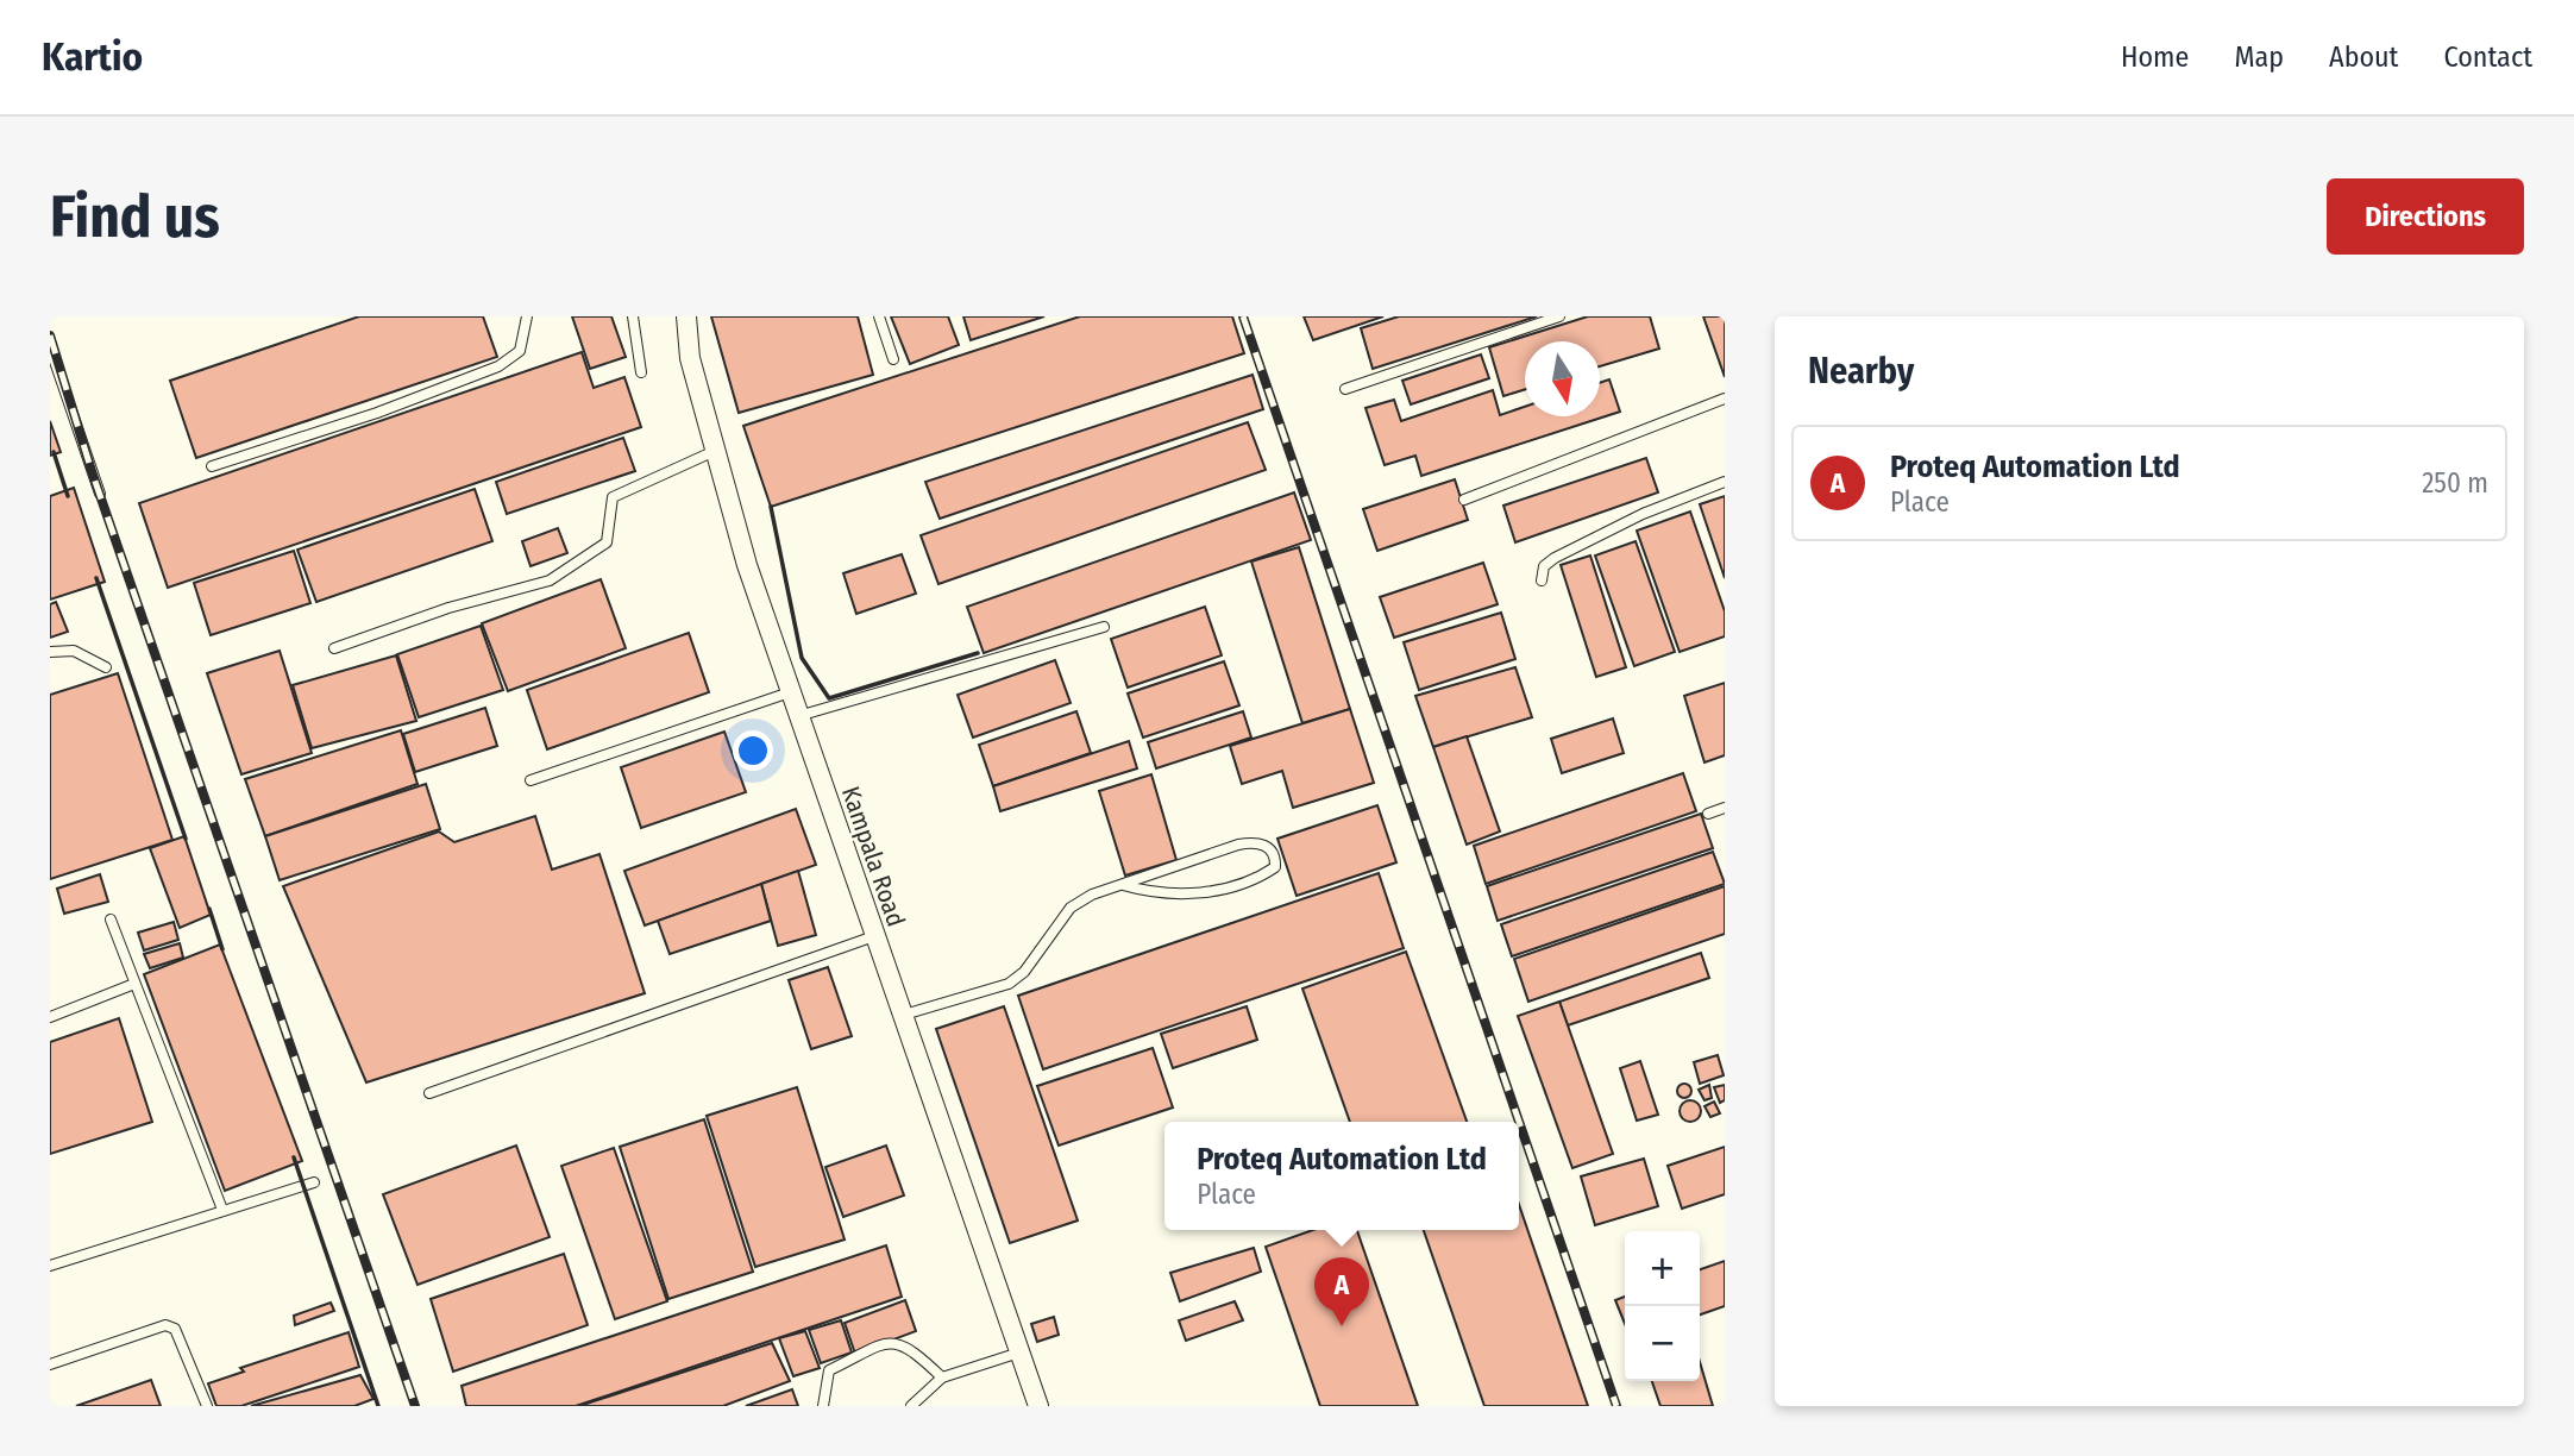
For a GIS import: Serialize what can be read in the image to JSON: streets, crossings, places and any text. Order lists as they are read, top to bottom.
{
  "streets": {
    "street": ["Kampala Road"]
  },
  "north": "bottom",
  "page": {
    "header": "Kartio",
    "nav": [
      "Home",
      "Map",
      "About",
      "Contact"
    ],
    "buttons": "Directions",
    "title": "Find us",
    "heading": "Nearby",
    "list": [
      {
        "mark": "A",
        "name": "Proteq Automation Ltd",
        "note": "Place",
        "value": "250 m"
      }
    ],
    "popup": ["Proteq Automation Ltd", "Place"],
    "map_buttons": ["+", "−"],
    "pins": "A"
  }
}
